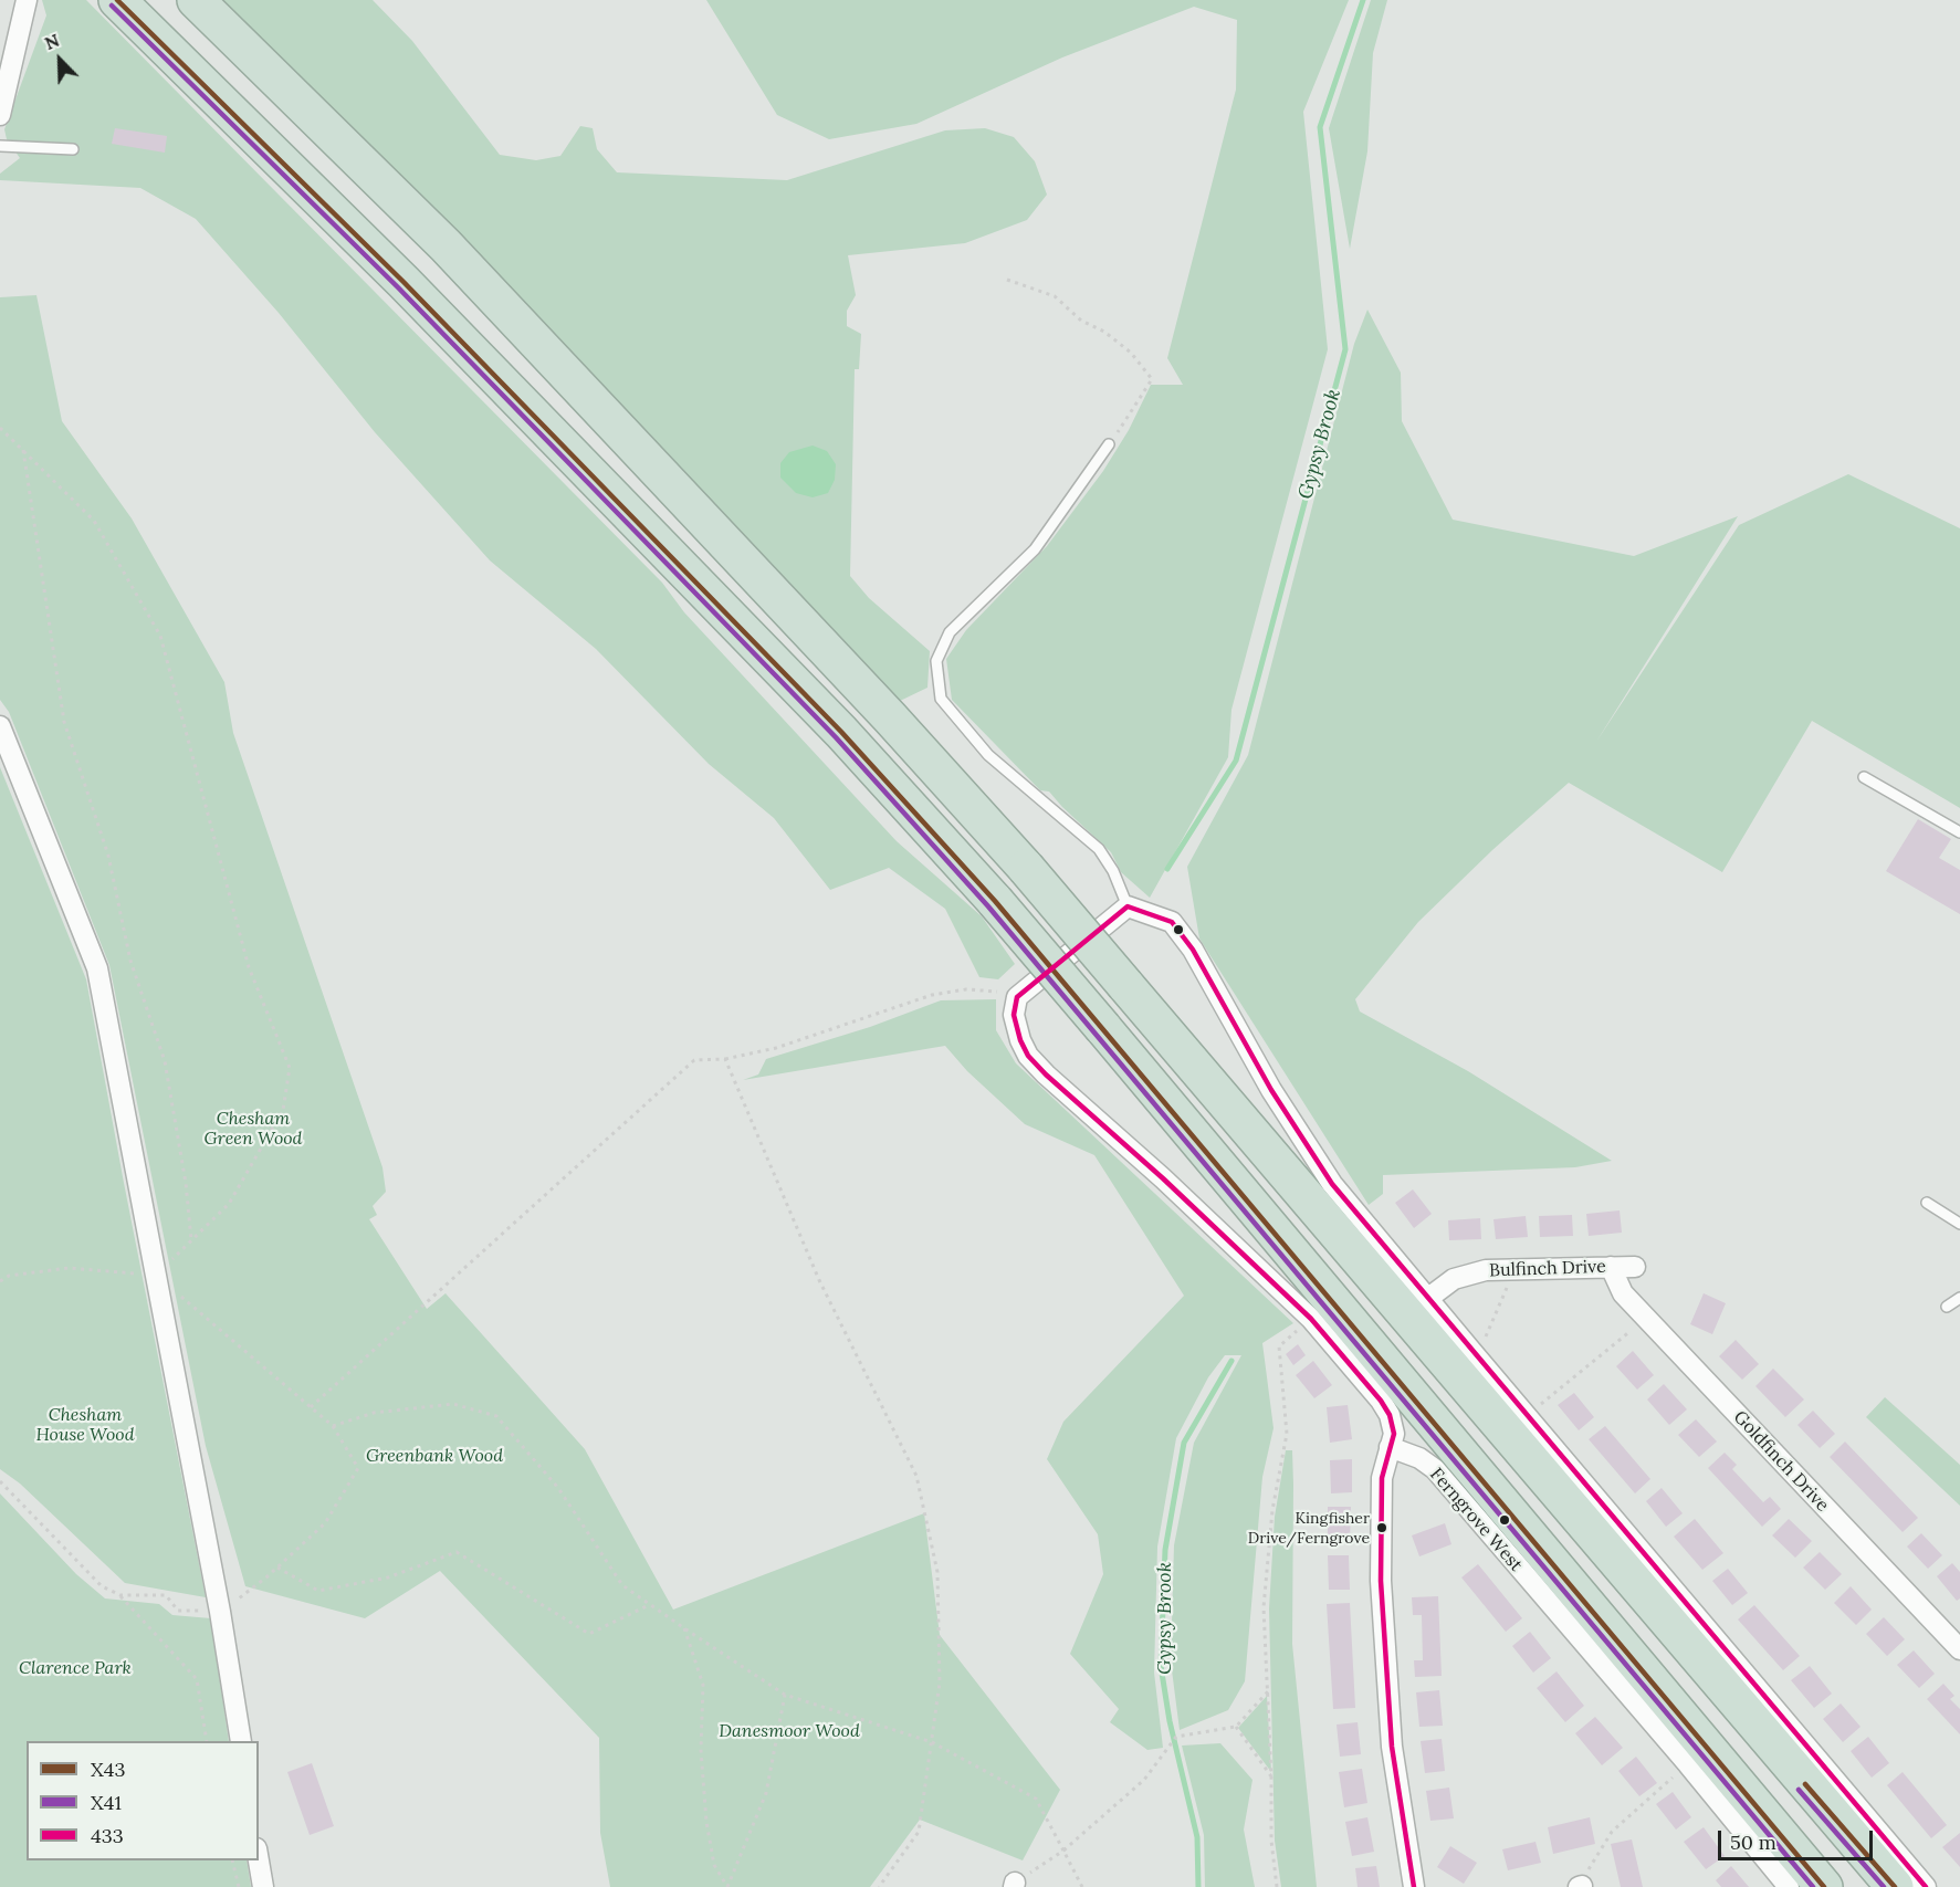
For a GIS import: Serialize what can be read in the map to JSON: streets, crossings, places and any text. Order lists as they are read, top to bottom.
{
  "streets": {
    "street": ["Bulfinch Drive", "Goldfinch Drive", "Ferngrove West"]
  },
  "crossings": [
    ["Bulfinch Drive", "Goldfinch Drive"]
  ],
  "water": ["Gypsy Brook"],
  "parks": [
    "Chesham Green Wood",
    "Chesham House Wood",
    "Greenbank Wood",
    "Clarence Park",
    "Danesmoor Wood"
  ],
  "places": ["Kingfisher Drive/Ferngrove"],
  "lines": ["transit line X43", "transit line X41", "transit line 433"],
  "legend": ["X43", "X41", "433"],
  "scale_bar": "50 m",
  "north": "top left"
}
